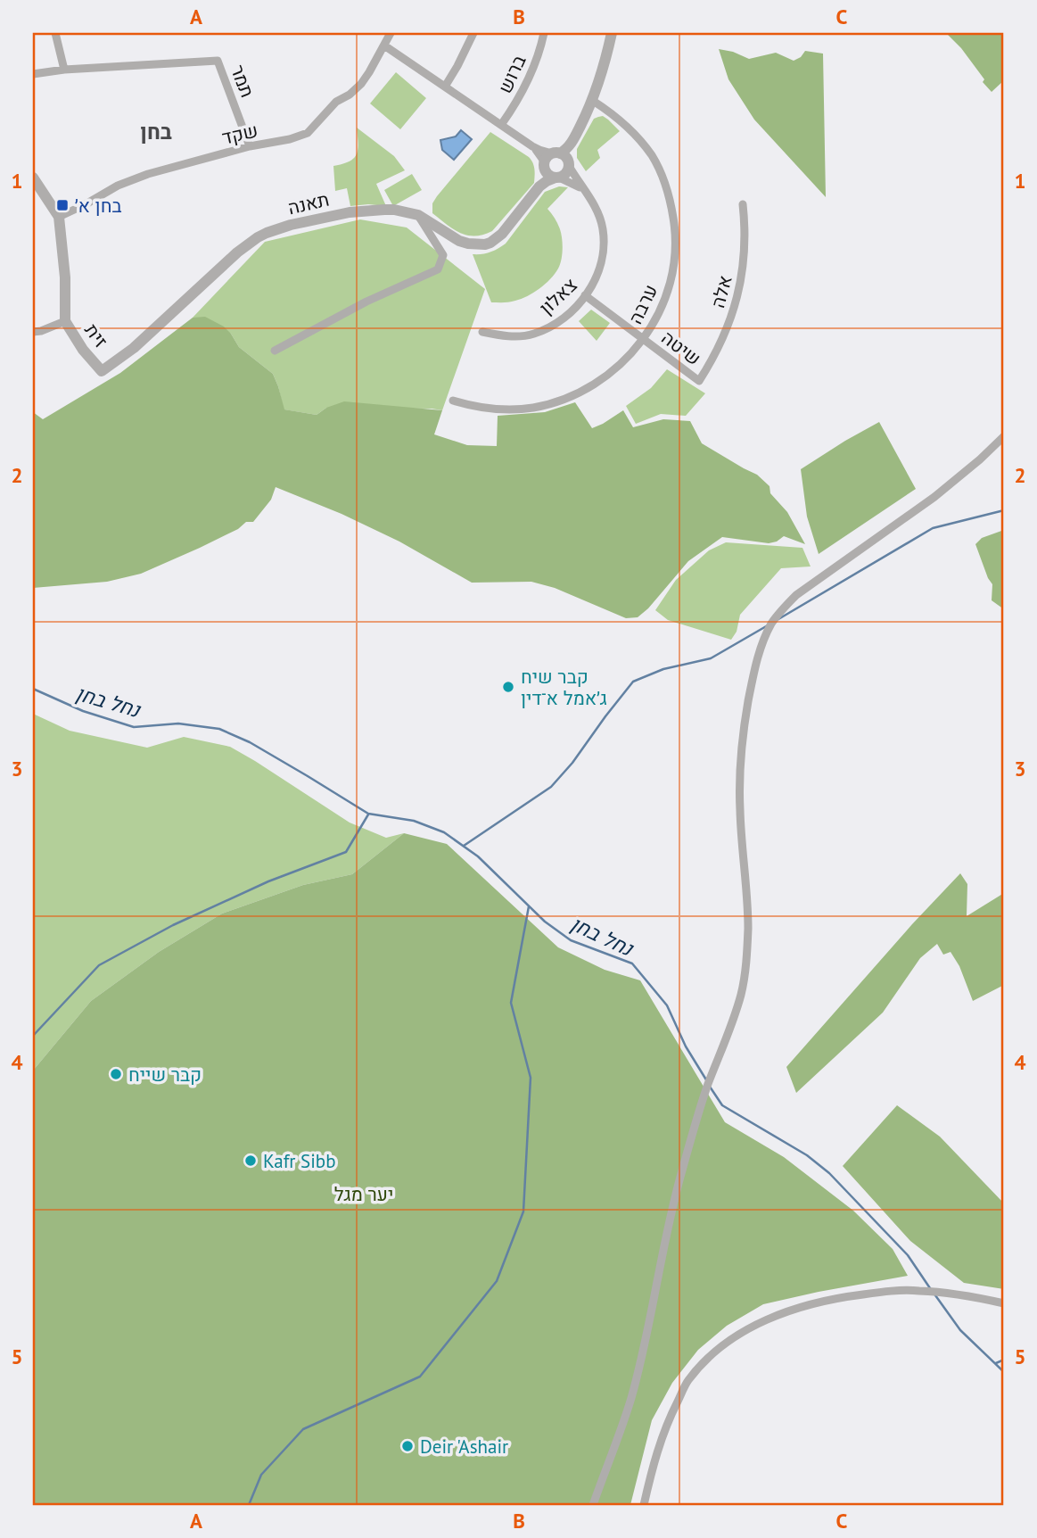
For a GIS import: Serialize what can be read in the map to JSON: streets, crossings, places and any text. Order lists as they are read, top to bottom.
{
  "streets": {
    "street": [
      "ברוש",
      "תמר",
      "שקד",
      "תאנה",
      "אלה",
      "צאלון",
      "ערבה",
      "זית",
      "שיטה"
    ]
  },
  "crossings": [
    ["תמר", "שקד"],
    ["שקד", "זית"],
    ["תאנה", "צאלון"],
    ["תאנה", "ערבה"],
    ["תאנה", "זית"],
    ["אלה", "שיטה"],
    ["צאלון", "שיטה"],
    ["ערבה", "שיטה"]
  ],
  "districts": ["בחן"],
  "water": ["נחל בחן"],
  "parks": ["יער מגל"],
  "places": {
    "transit": ["בחן א׳"],
    "other": [
      "קבר שיח ג׳אמל א־דין",
      "קבר שייח",
      "Kafr Sibb",
      "Deir 'Ashair"
    ]
  },
  "grid": {
    "columns": ["A", "B", "C"],
    "rows": [
      "1",
      "2",
      "3",
      "4",
      "5"
    ]
  }
}
